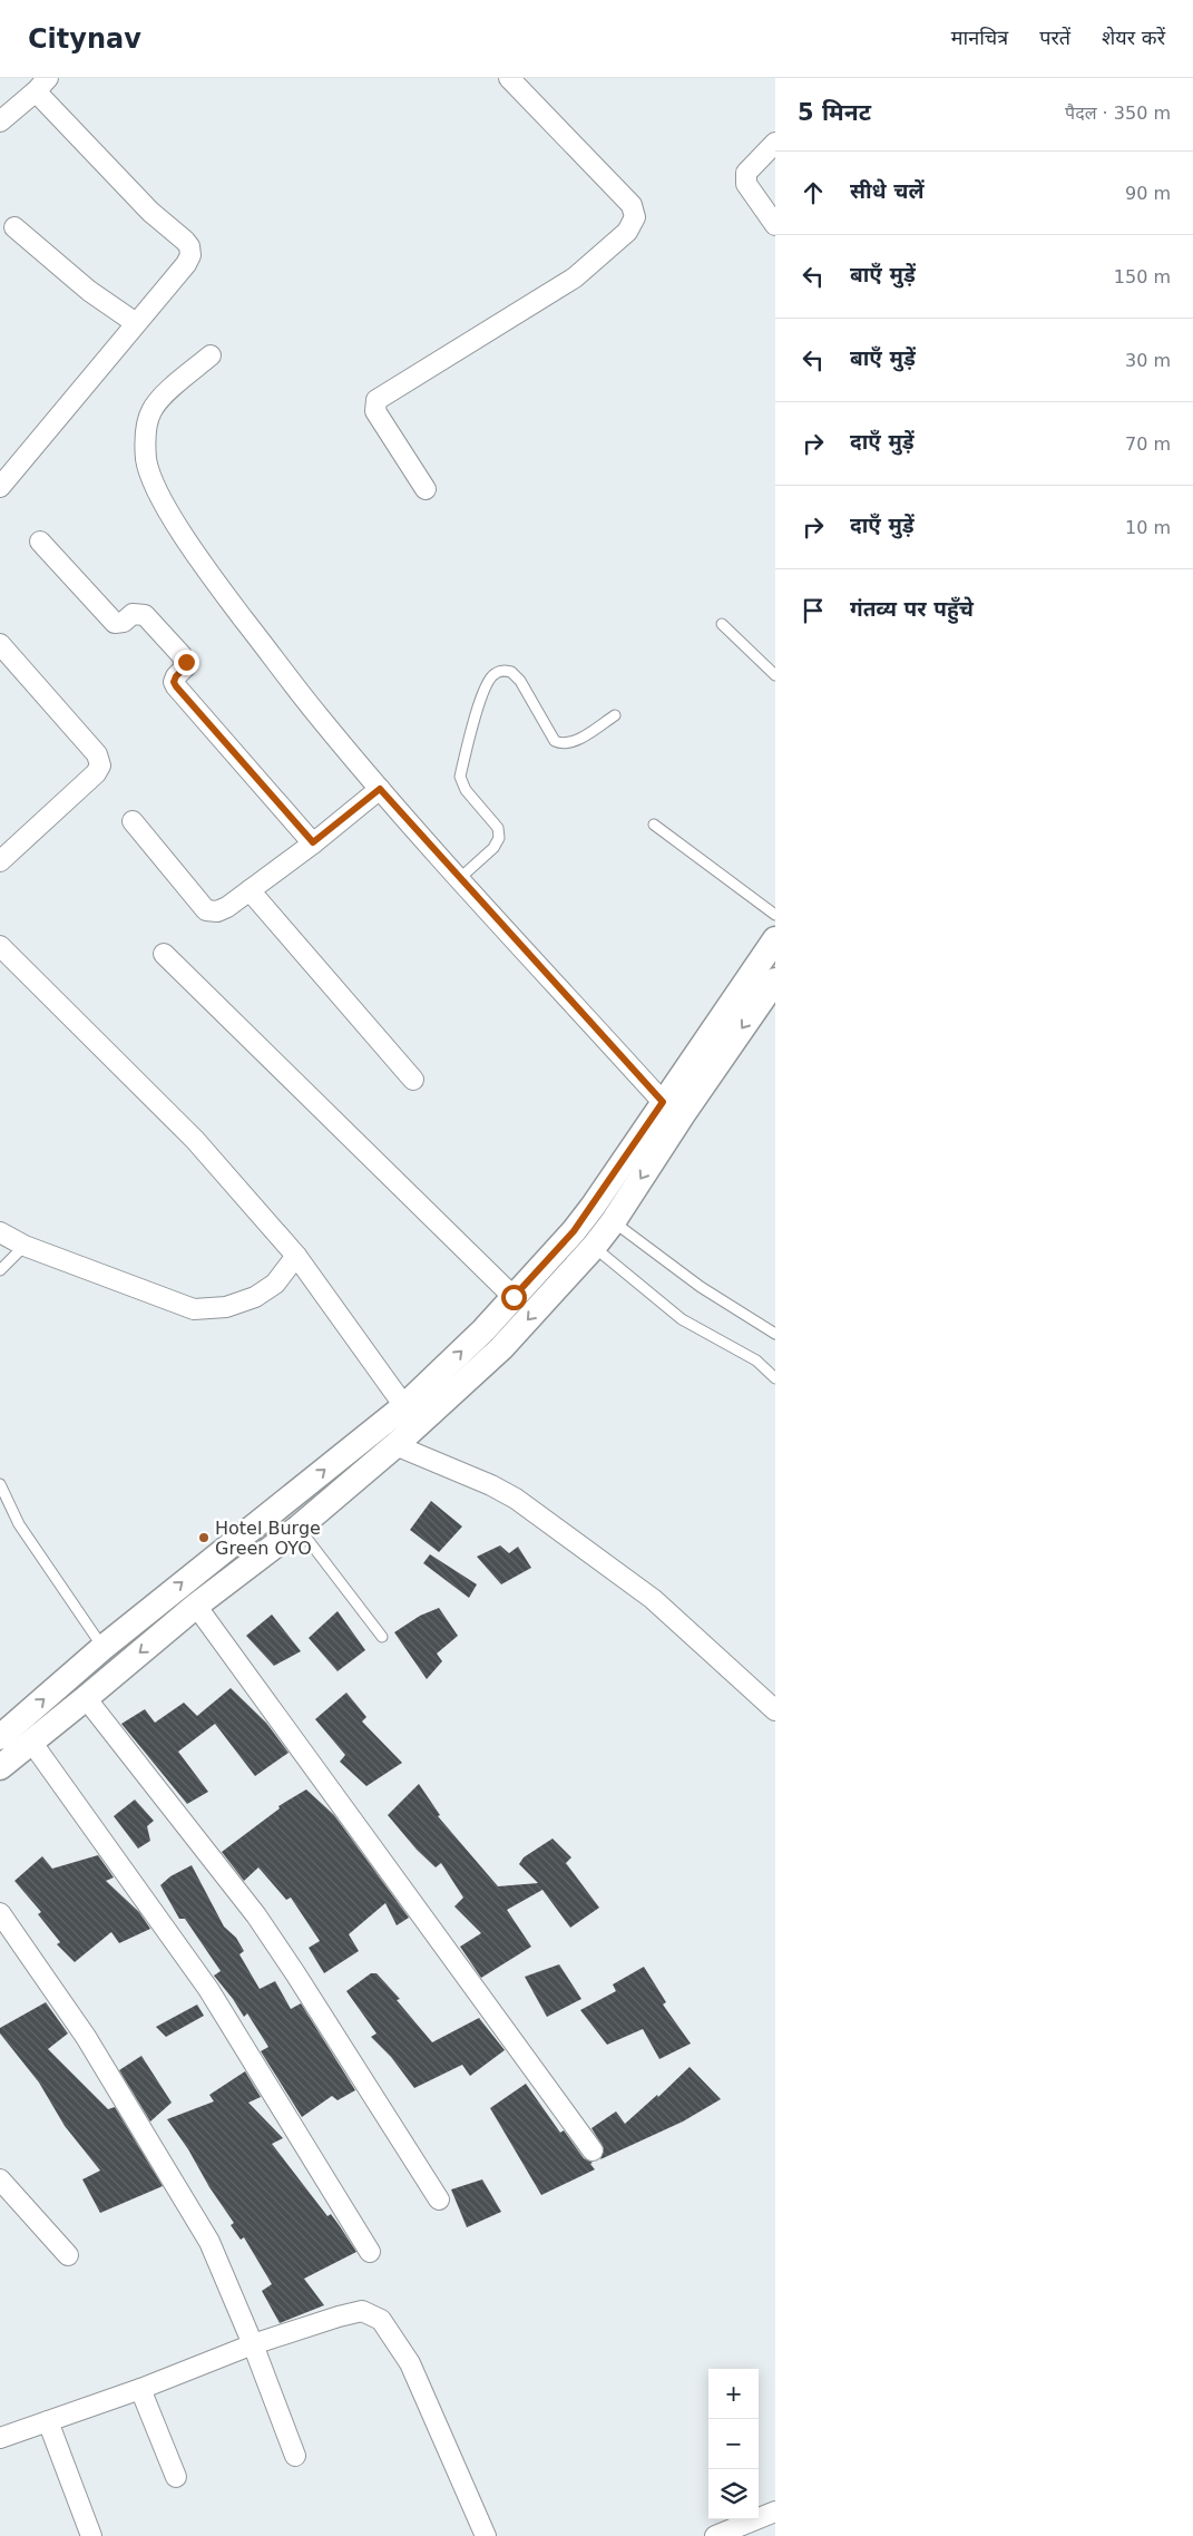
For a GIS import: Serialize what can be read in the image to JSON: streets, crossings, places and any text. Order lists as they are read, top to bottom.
{
  "places": ["Hotel Burge Green OYO"],
  "page": {
    "header": "Citynav",
    "nav": ["मानचित्र", "परतें", "शेयर करें"],
    "heading": ["5 मिनट", "पैदल · 350 m"],
    "list": [
      ["सीधे चलें", "90 m"],
      ["बाएँ मुड़ें", "150 m"],
      ["बाएँ मुड़ें", "30 m"],
      ["दाएँ मुड़ें", "70 m"],
      ["दाएँ मुड़ें", "10 m"],
      "गंतव्य पर पहुँचे"
    ],
    "map_buttons": ["+", "−"]
  }
}
